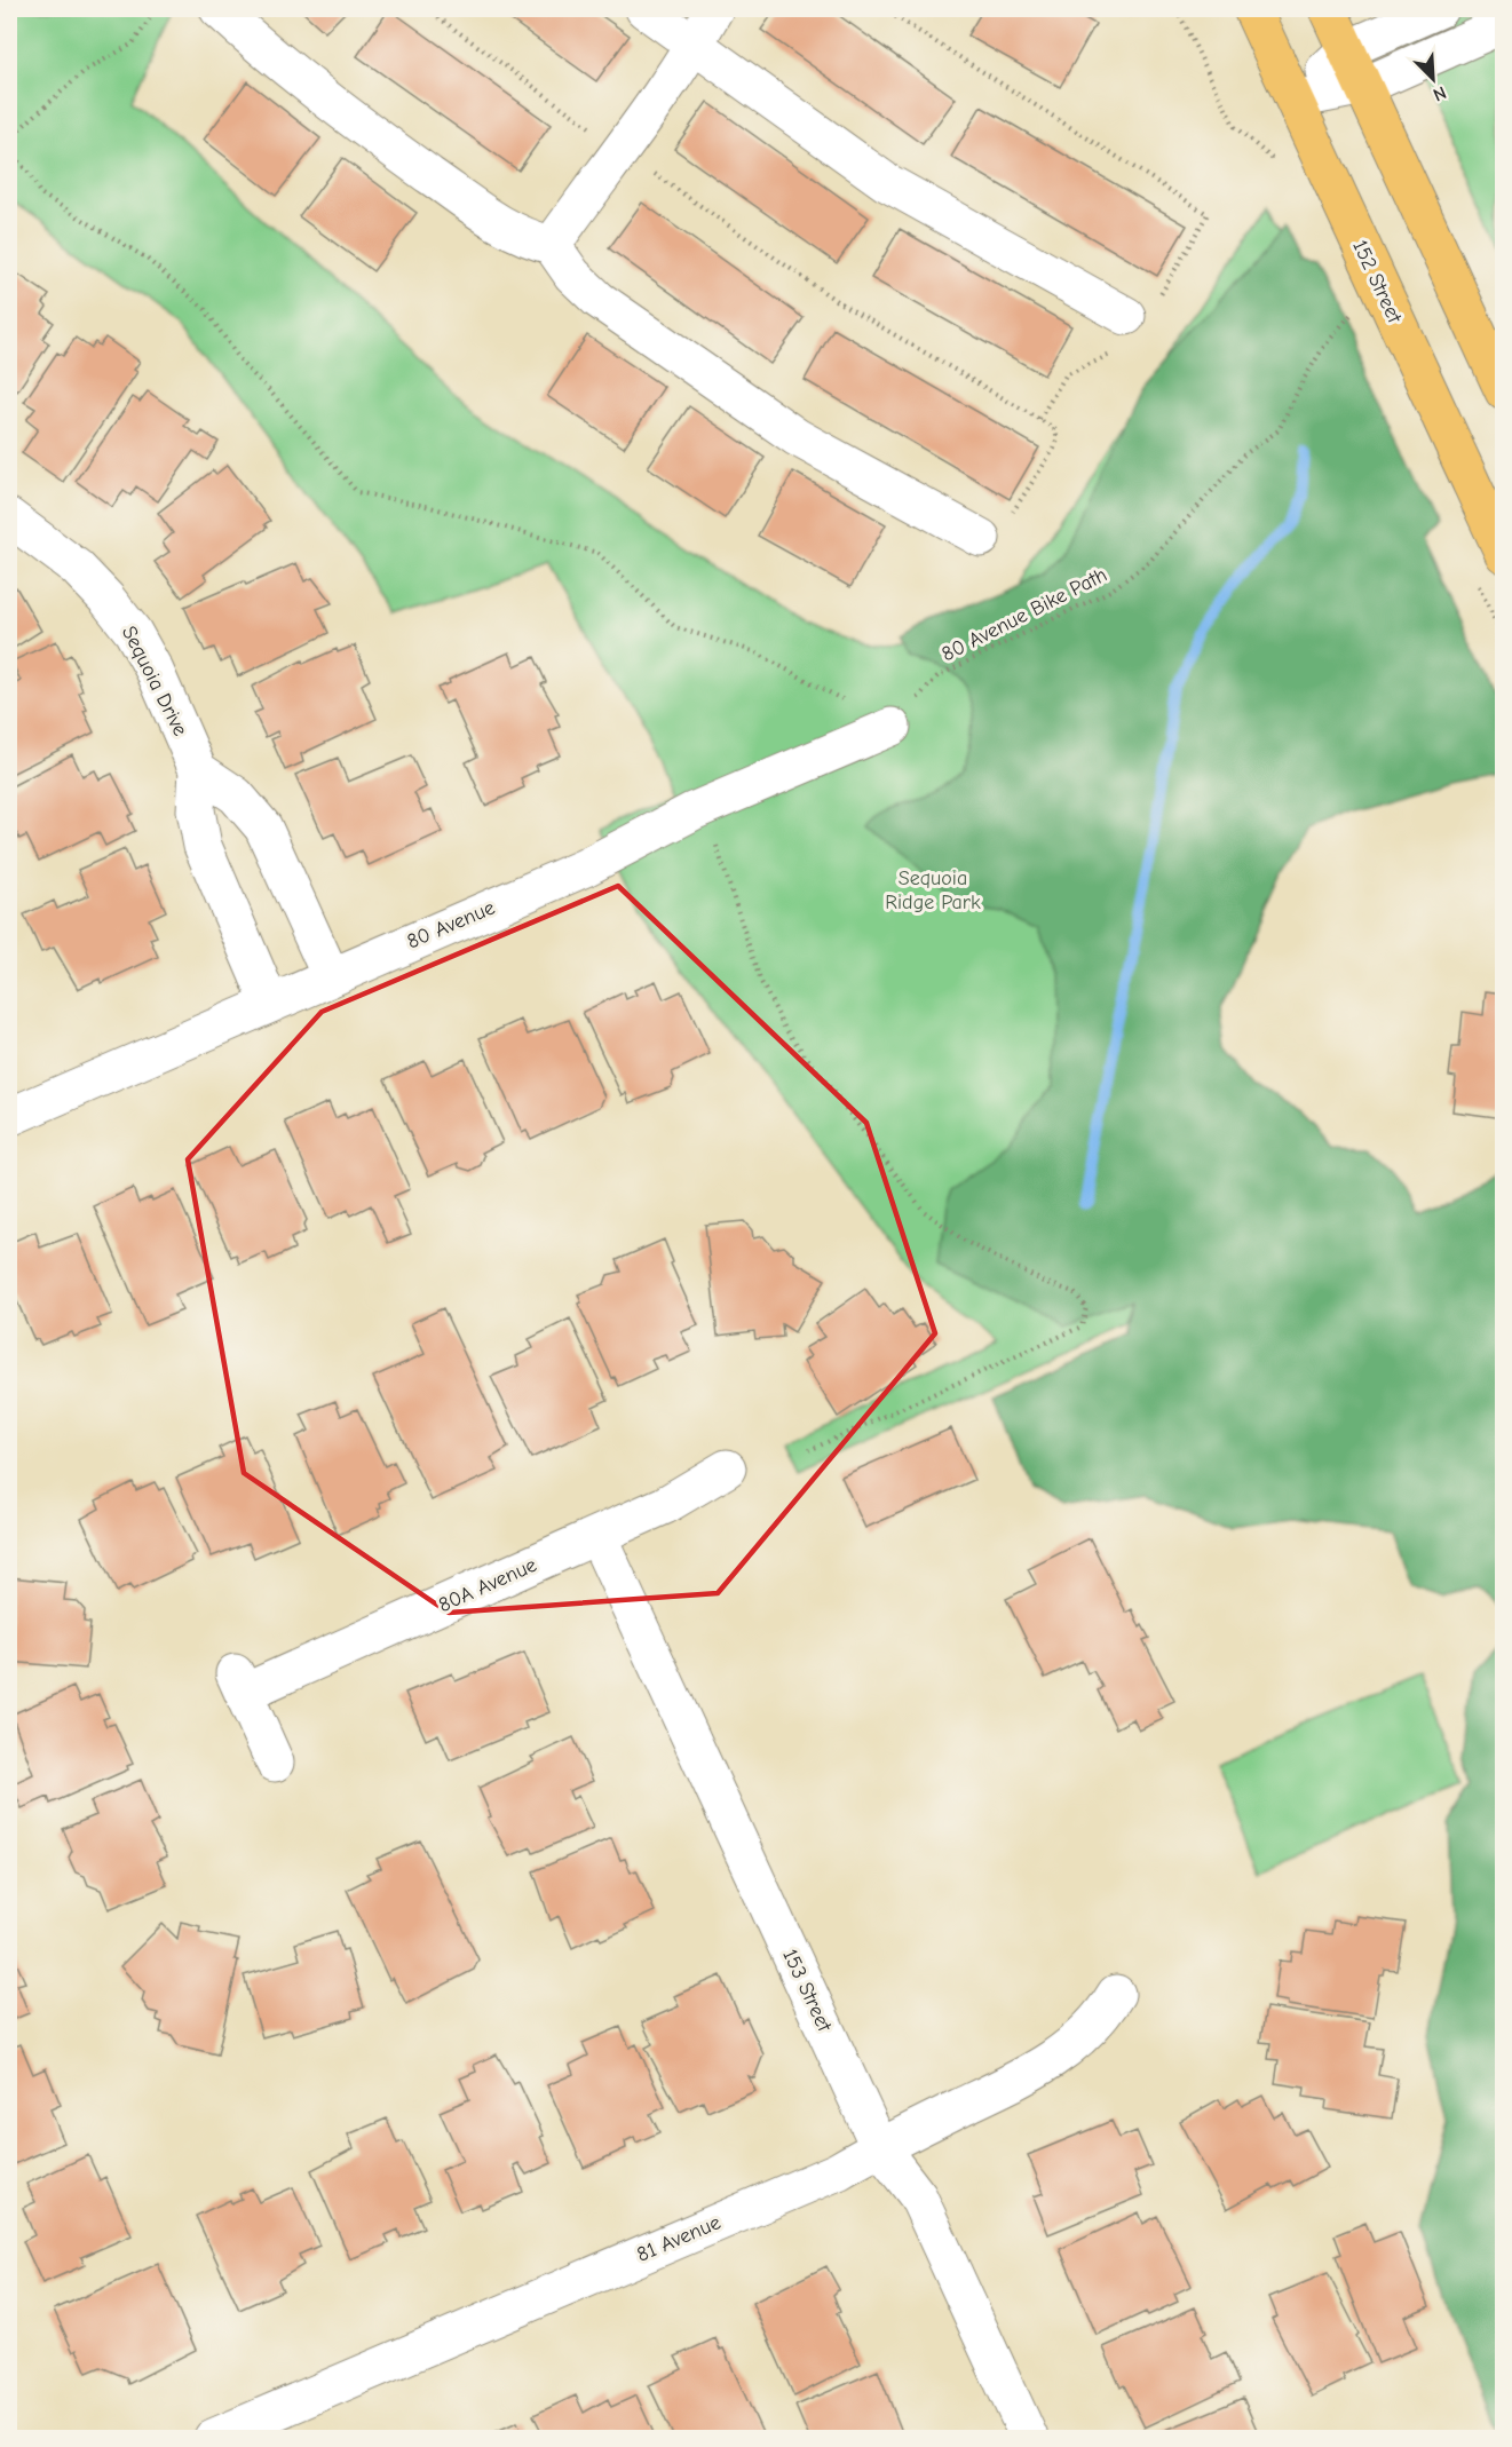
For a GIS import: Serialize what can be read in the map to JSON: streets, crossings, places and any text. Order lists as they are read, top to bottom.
{
  "streets": {
    "main road": ["152 Street"],
    "street": [
      "Sequoia Drive",
      "80 Avenue",
      "80A Avenue",
      "153 Street",
      "81 Avenue"
    ],
    "path": ["80 Avenue Bike Path"]
  },
  "crossings": [
    ["80 Avenue Bike Path", "80 Avenue"],
    ["Sequoia Drive", "80 Avenue"],
    ["80A Avenue", "153 Street"],
    ["153 Street", "81 Avenue"]
  ],
  "parks": ["Sequoia Ridge Park"],
  "north": "bottom right"
}
